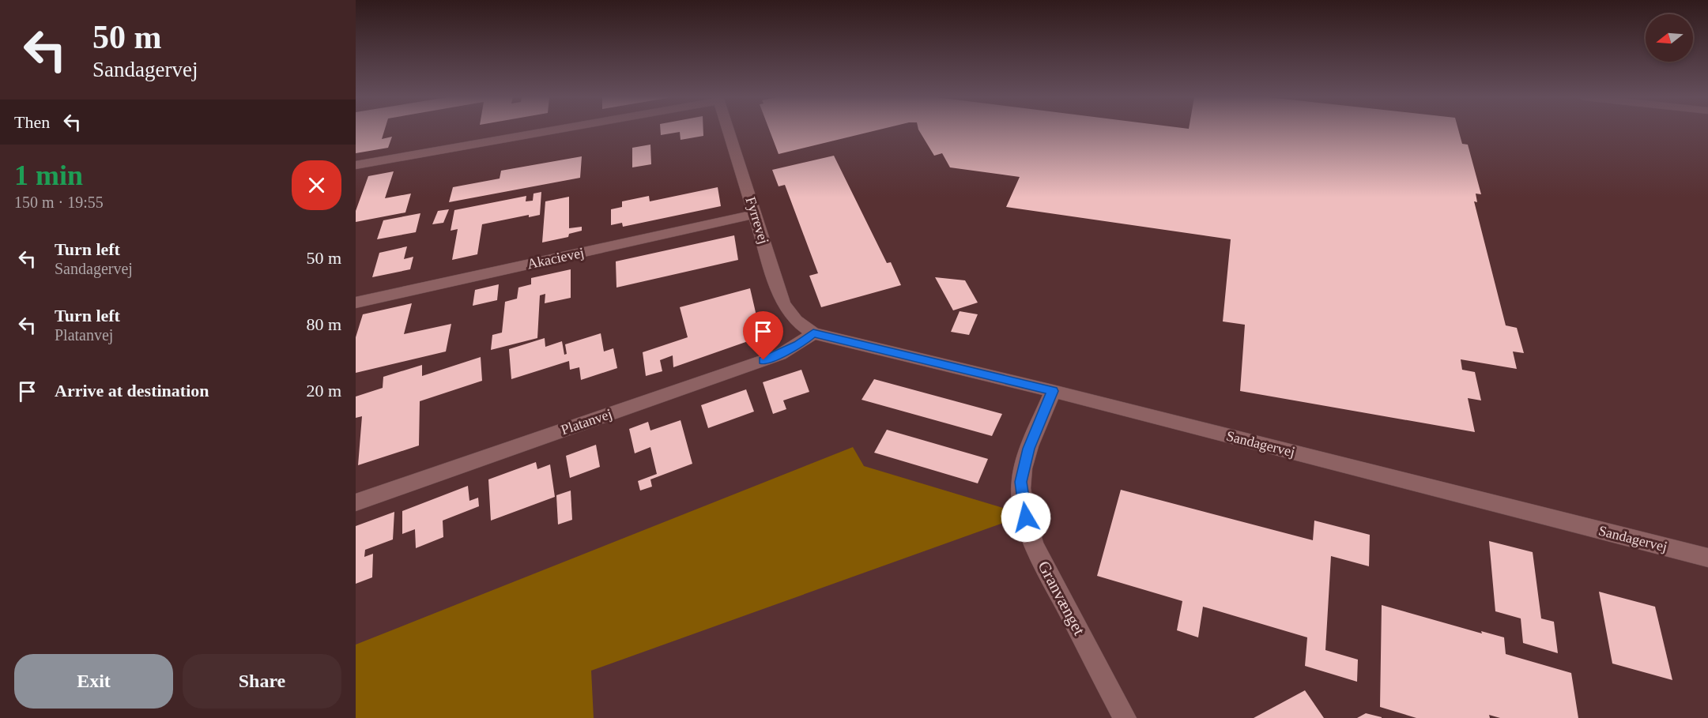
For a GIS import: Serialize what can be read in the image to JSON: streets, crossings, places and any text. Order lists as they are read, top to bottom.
{
  "streets": {
    "street": [
      "Fyrrevej",
      "Akacievej",
      "Platanvej",
      "Sandagervej",
      "Granvænget"
    ]
  },
  "crossings": [
    ["Fyrrevej", "Akacievej"],
    ["Fyrrevej", "Platanvej"],
    ["Fyrrevej", "Sandagervej"],
    ["Platanvej", "Sandagervej"],
    ["Sandagervej", "Granvænget"]
  ],
  "north": "left",
  "page": {
    "turn": ["50 m", "Sandagervej"],
    "then": "Then",
    "heading": ["1 min", "150 m · 19:55"],
    "list": [
      {
        "name": "Turn left",
        "note": "Sandagervej",
        "value": "50 m"
      },
      {
        "name": "Turn left",
        "note": "Platanvej",
        "value": "80 m"
      },
      {
        "name": "Arrive at destination",
        "value": "20 m"
      }
    ],
    "buttons": ["Exit", "Share"]
  }
}
